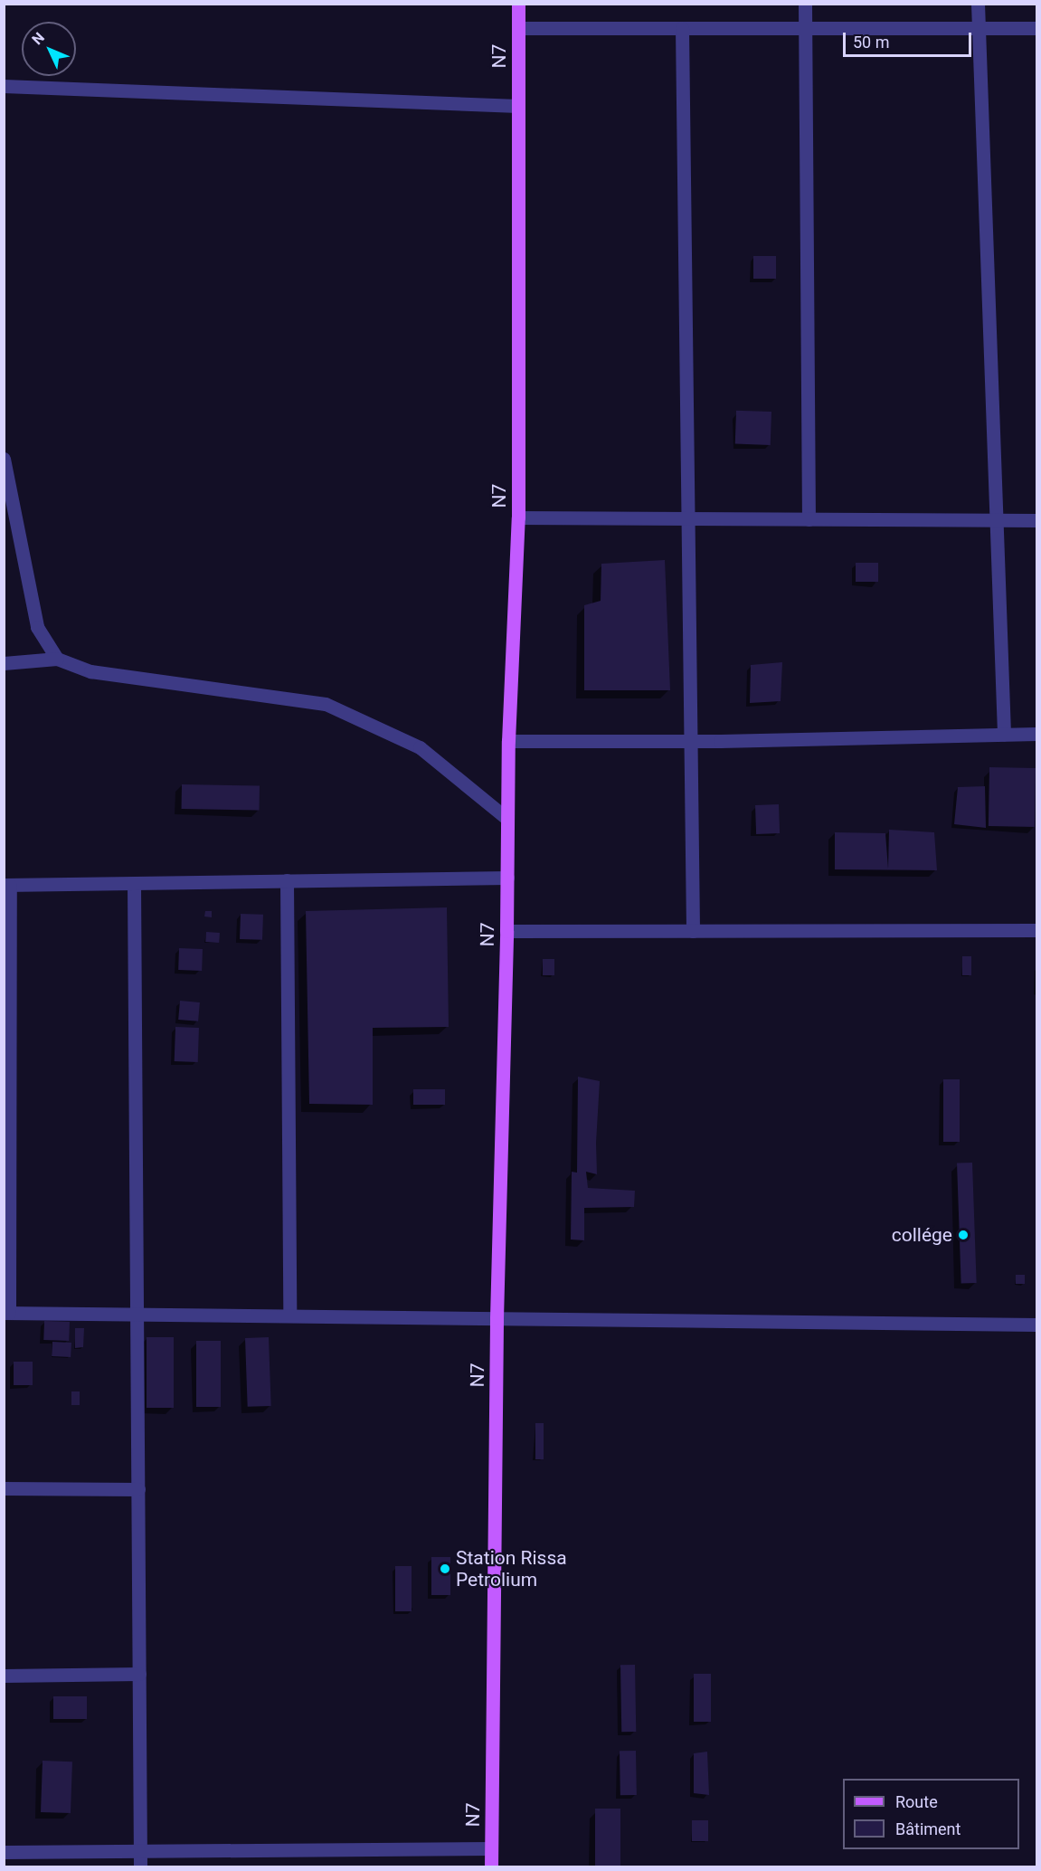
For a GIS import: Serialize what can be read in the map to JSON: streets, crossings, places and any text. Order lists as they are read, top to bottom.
{
  "streets": {
    "main road": ["N7"]
  },
  "places": ["collége", "Station Rissa Petrolium"],
  "legend": ["Route", "Bâtiment"],
  "scale_bar": "50 m",
  "north": "top left"
}
